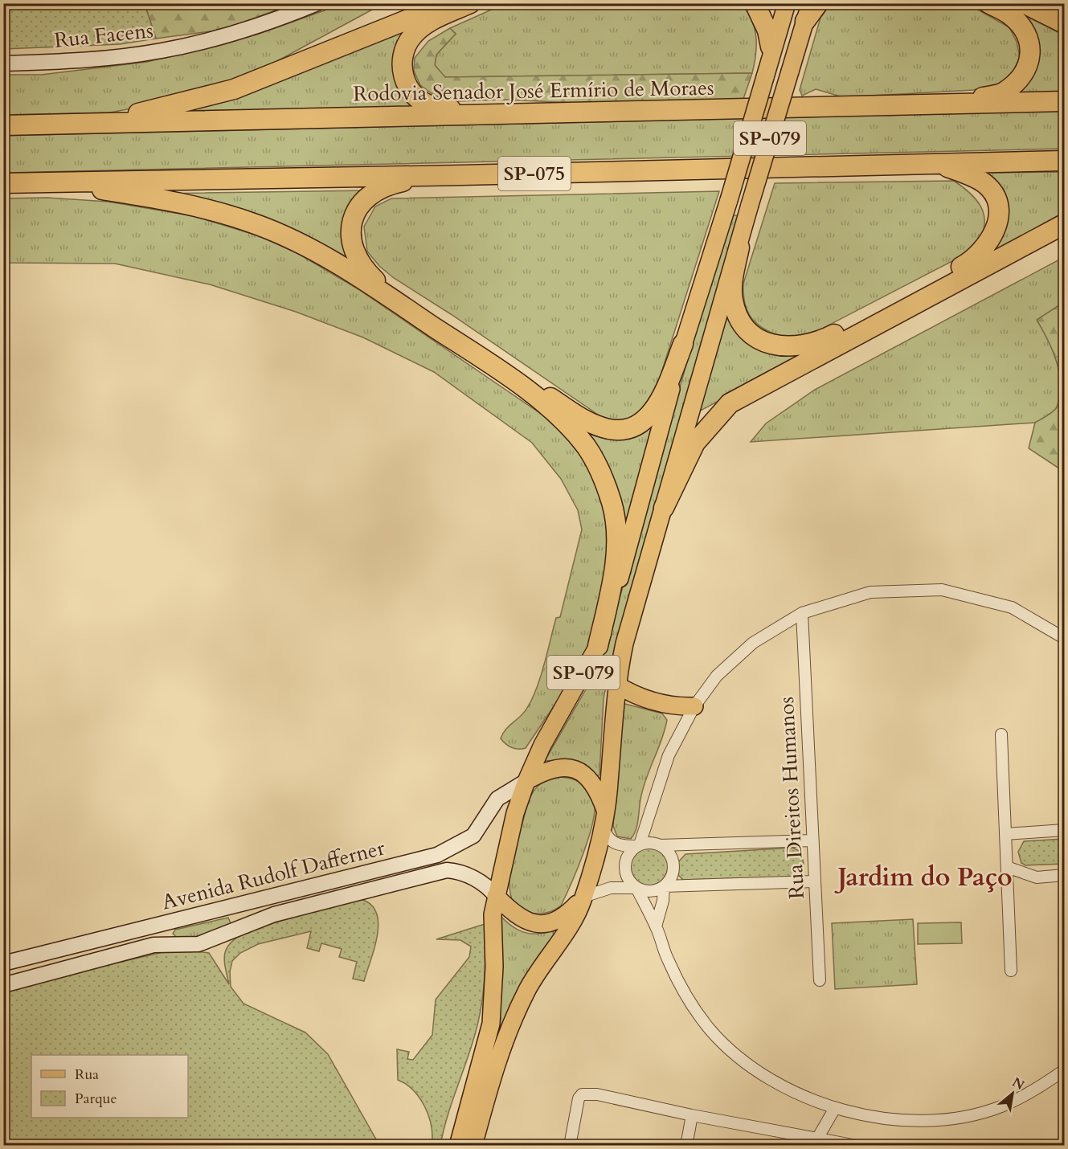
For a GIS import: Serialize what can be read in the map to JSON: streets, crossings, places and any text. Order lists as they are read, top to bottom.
{
  "streets": {
    "highway": ["Rodovia Senador José Ermírio de Moraes", "SP-075"],
    "main road": ["Rua Facens", "SP-079", "Avenida Rudolf Dafferner"],
    "street": ["Rua Direitos Humanos"]
  },
  "crossings": [
    ["SP-079", "Avenida Rudolf Dafferner"]
  ],
  "districts": ["Jardim do Paço"],
  "legend": ["Rua", "Parque"],
  "north": "top right"
}
